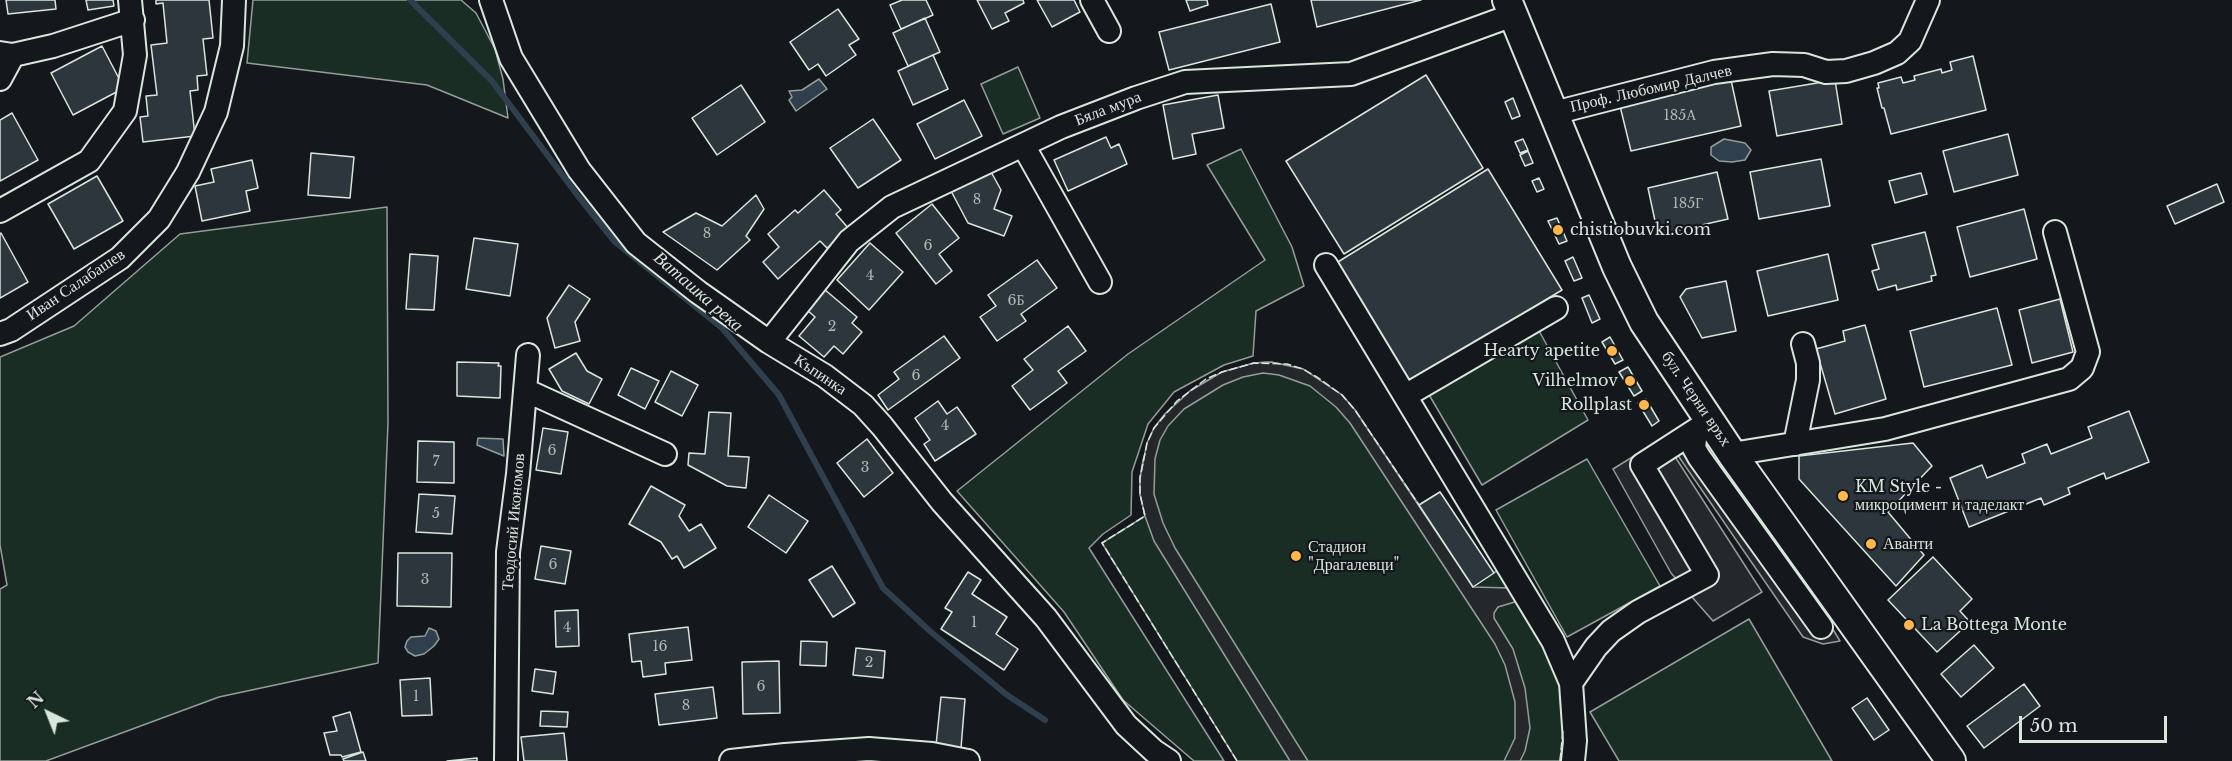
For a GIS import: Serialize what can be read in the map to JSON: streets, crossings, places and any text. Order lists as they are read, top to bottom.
{
  "streets": {
    "main road": ["бул. Черни връх"],
    "street": [
      "Проф. Любомир Далчев",
      "Бяла мура",
      "Иван Салабашев",
      "Къпинка",
      "Теодосий Икономов"
    ]
  },
  "crossings": [
    ["Проф. Любомир Далчев", "бул. Черни връх"],
    ["Бяла мура", "Къпинка"],
    ["Бяла мура", "бул. Черни връх"]
  ],
  "water": ["Ваташка река"],
  "places": [
    "chistiobuvki.com",
    "Hearty apetite",
    "Vilhelmov",
    "Rollplast",
    "KM Style - микроцимент и таделакт",
    "Аванти",
    "Стадион \"Драгалевци\"",
    "La Bottega Monte"
  ],
  "house_numbers": [
    "185А",
    "8",
    "185Г",
    "8",
    "6",
    "4",
    "6Б",
    "2",
    "6",
    "4",
    "6",
    "7",
    "3",
    "5",
    "6",
    "3",
    "1",
    "4",
    "16",
    "2",
    "6",
    "1",
    "8"
  ],
  "scale_bar": "50 m",
  "north": "top left"
}
